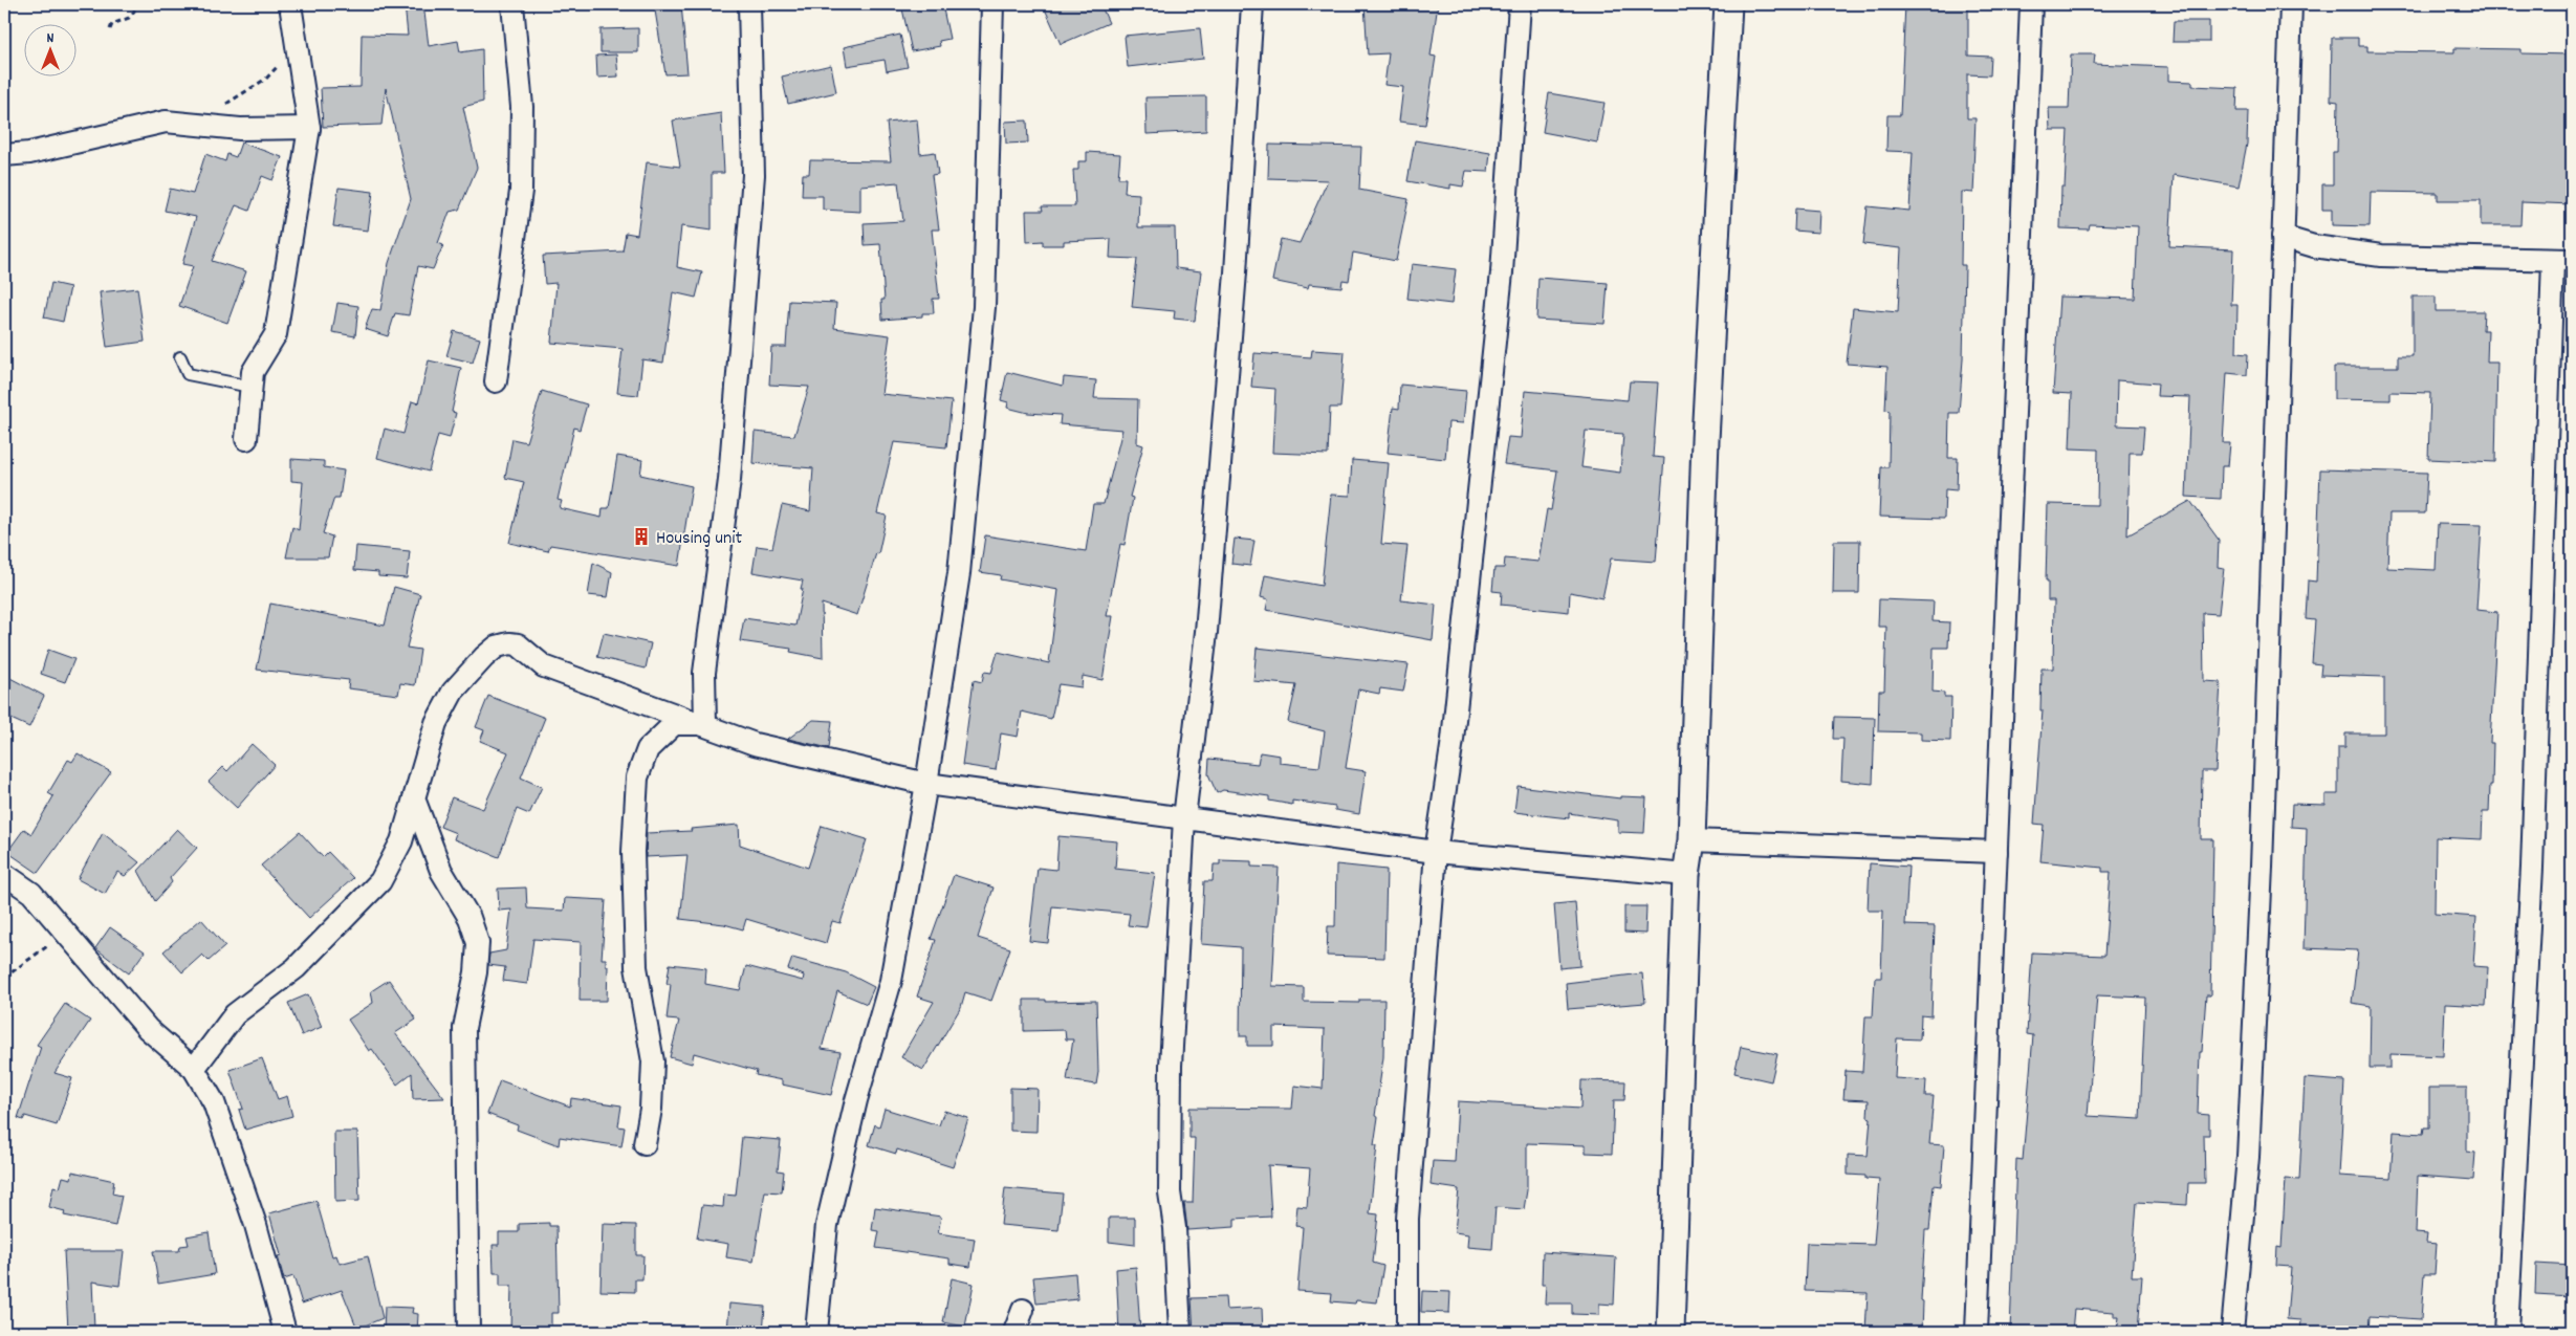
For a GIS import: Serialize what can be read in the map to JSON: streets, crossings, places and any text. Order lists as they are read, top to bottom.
{
  "places": {
    "building": ["Housing unit"]
  },
  "north": "top"
}
